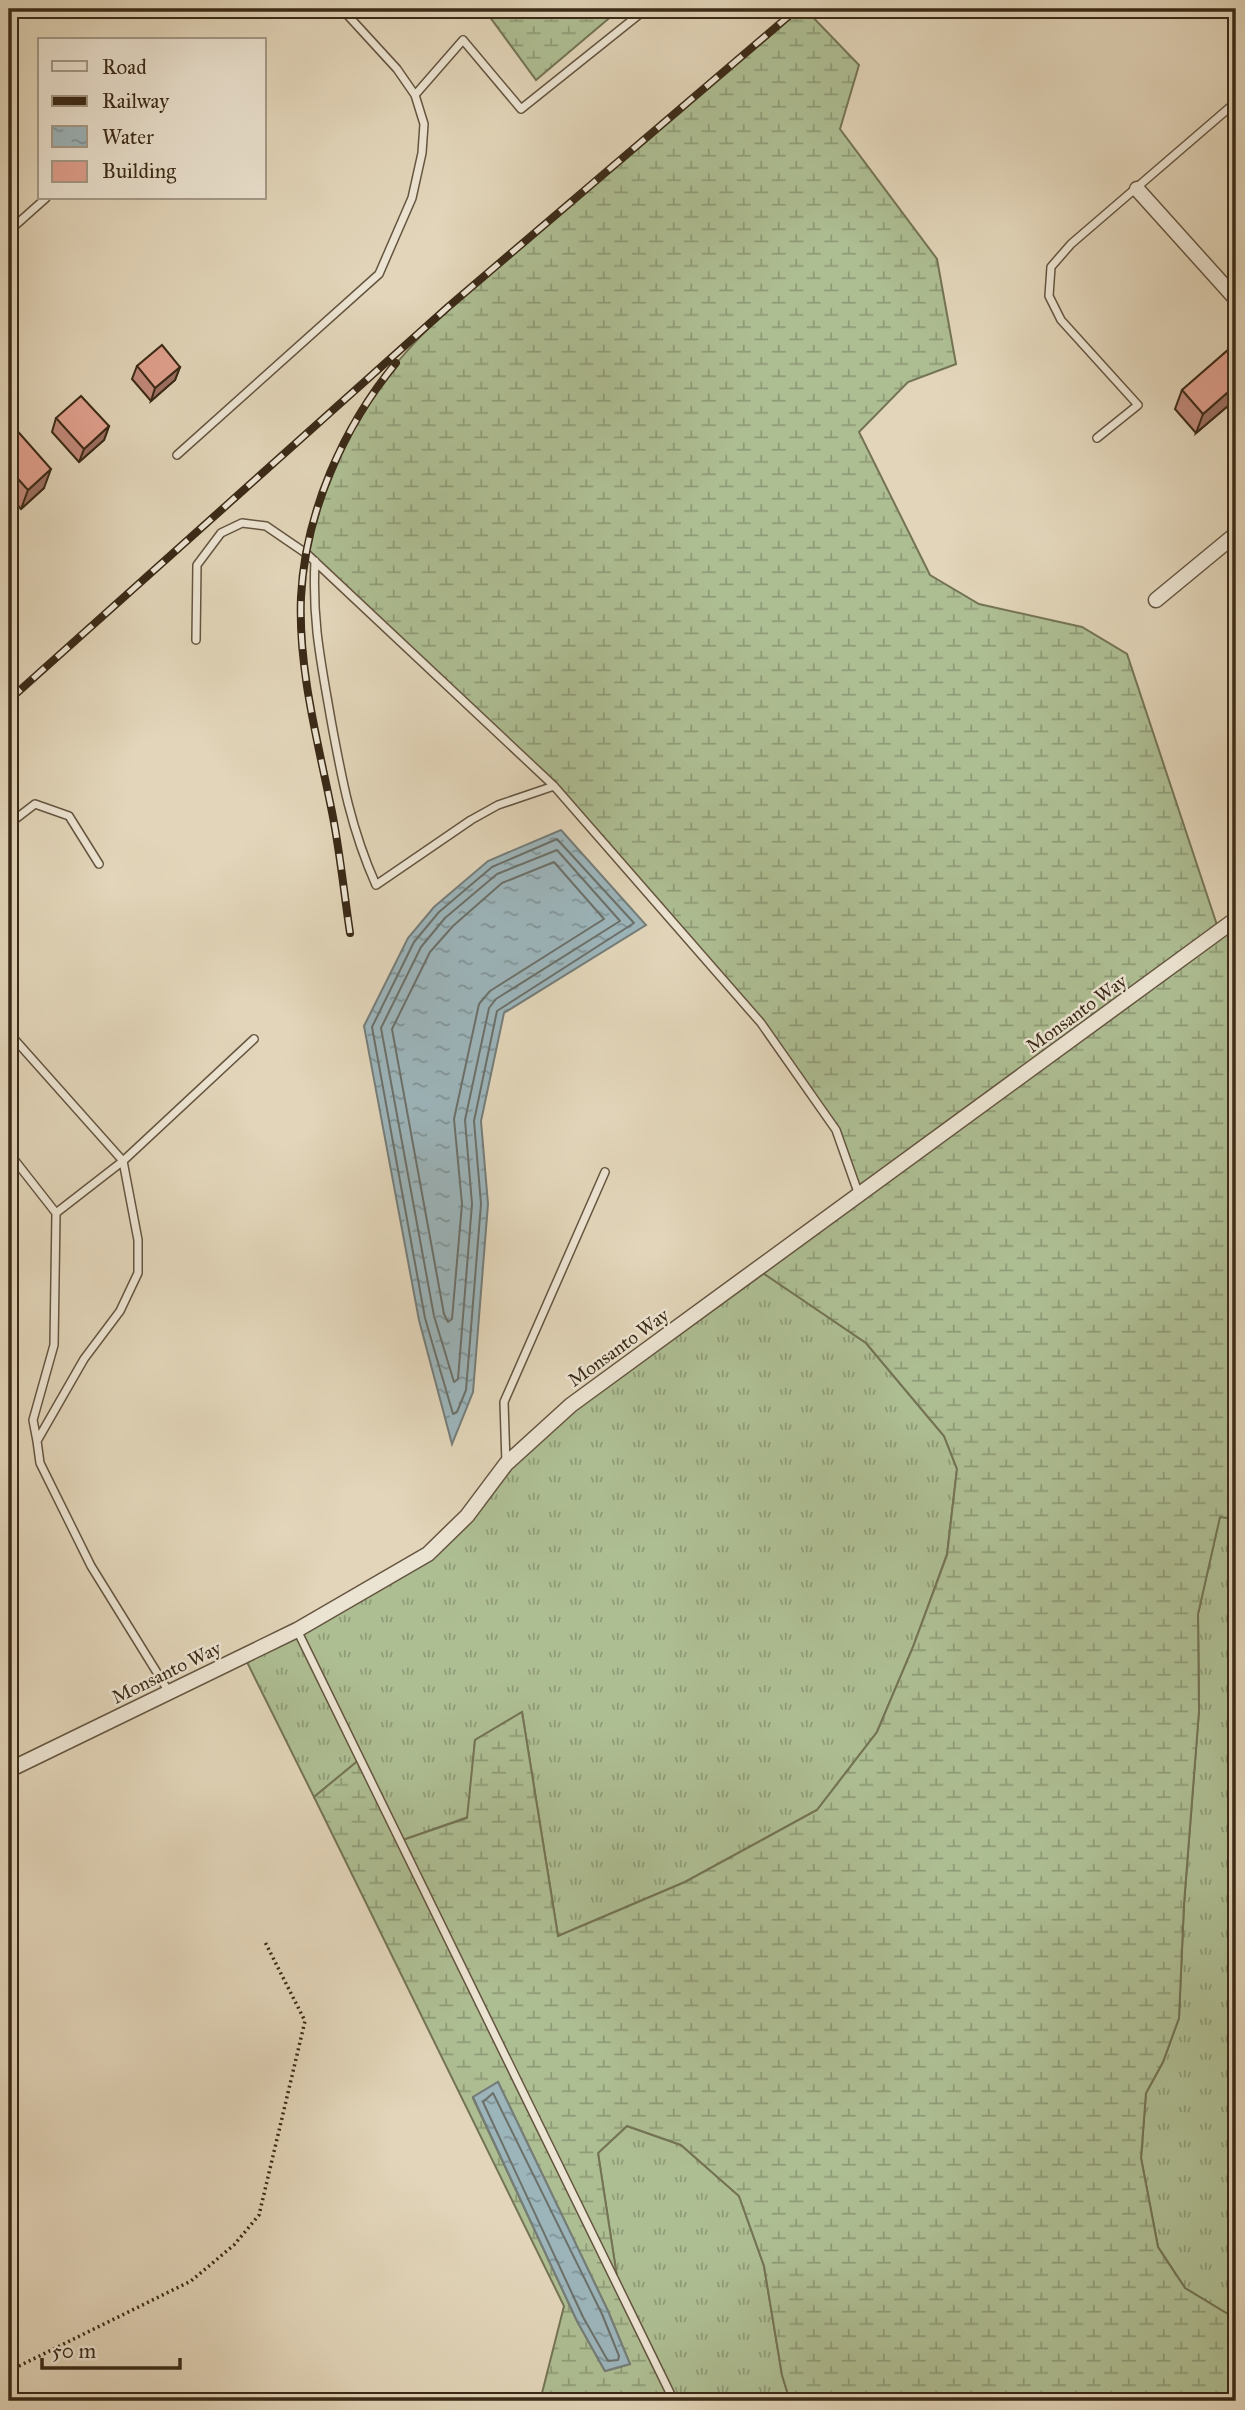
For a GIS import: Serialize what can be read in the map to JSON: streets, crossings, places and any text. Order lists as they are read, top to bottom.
{
  "streets": {
    "street": ["Monsanto Way"]
  },
  "legend": [
    "Road",
    "Railway",
    "Water",
    "Building"
  ],
  "scale_bar": "50 m"
}
